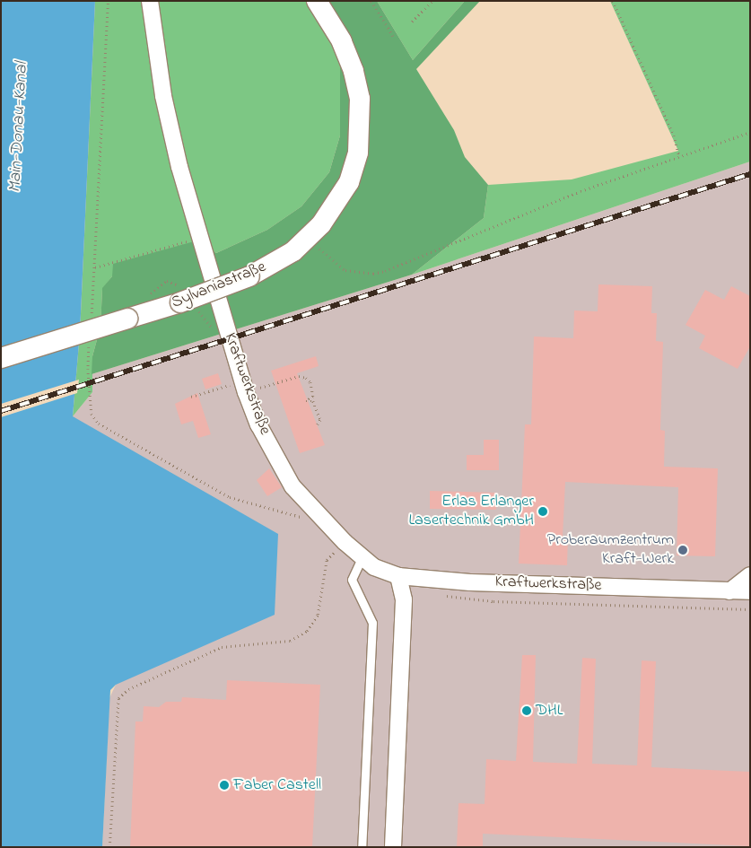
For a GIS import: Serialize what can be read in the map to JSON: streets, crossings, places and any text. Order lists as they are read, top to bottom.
{
  "streets": {
    "street": ["Sylvaniastraße", "Kraftwerkstraße"]
  },
  "water": ["Main-Donau-Kanal"],
  "places": [
    "Erlas Erlanger Lasertechnik GmbH",
    "Proberaumzentrum Kraft-Werk",
    "DHL",
    "Faber Castell"
  ]
}
